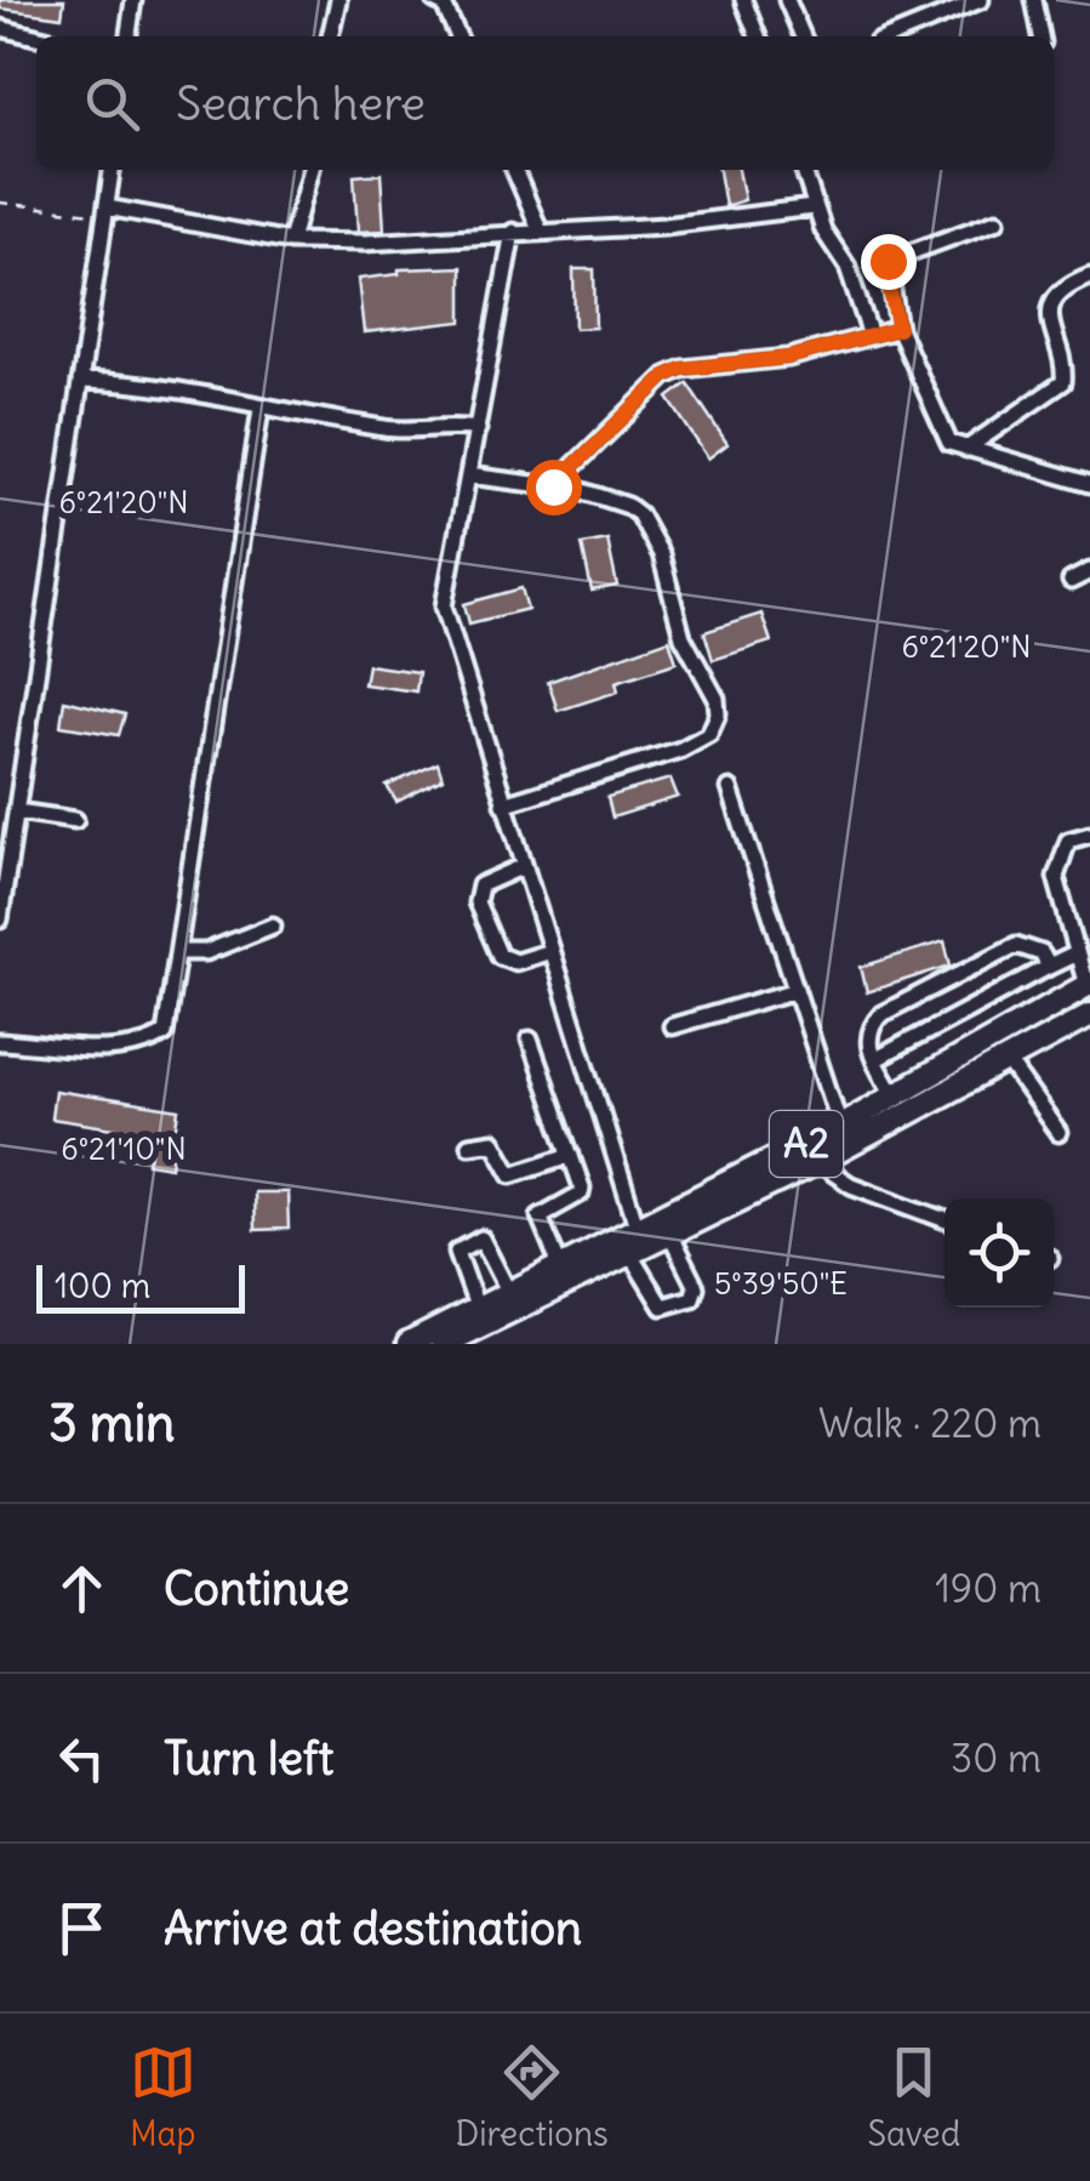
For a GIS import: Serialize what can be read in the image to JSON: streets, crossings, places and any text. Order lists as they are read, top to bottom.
{
  "streets": {
    "highway": ["A2"]
  },
  "scale_bar": "100 m",
  "page": {
    "search": "Search here",
    "scale": "100 m",
    "heading": ["3 min", "Walk · 220 m"],
    "list": [
      ["Continue", "190 m"],
      ["Turn left", "30 m"],
      "Arrive at destination"
    ],
    "nav": ["Map", "Directions", "Saved"]
  },
  "coordinates": ["6°21'20\"N", "6°21'10\"N", "5°39'50\"E"]
}
